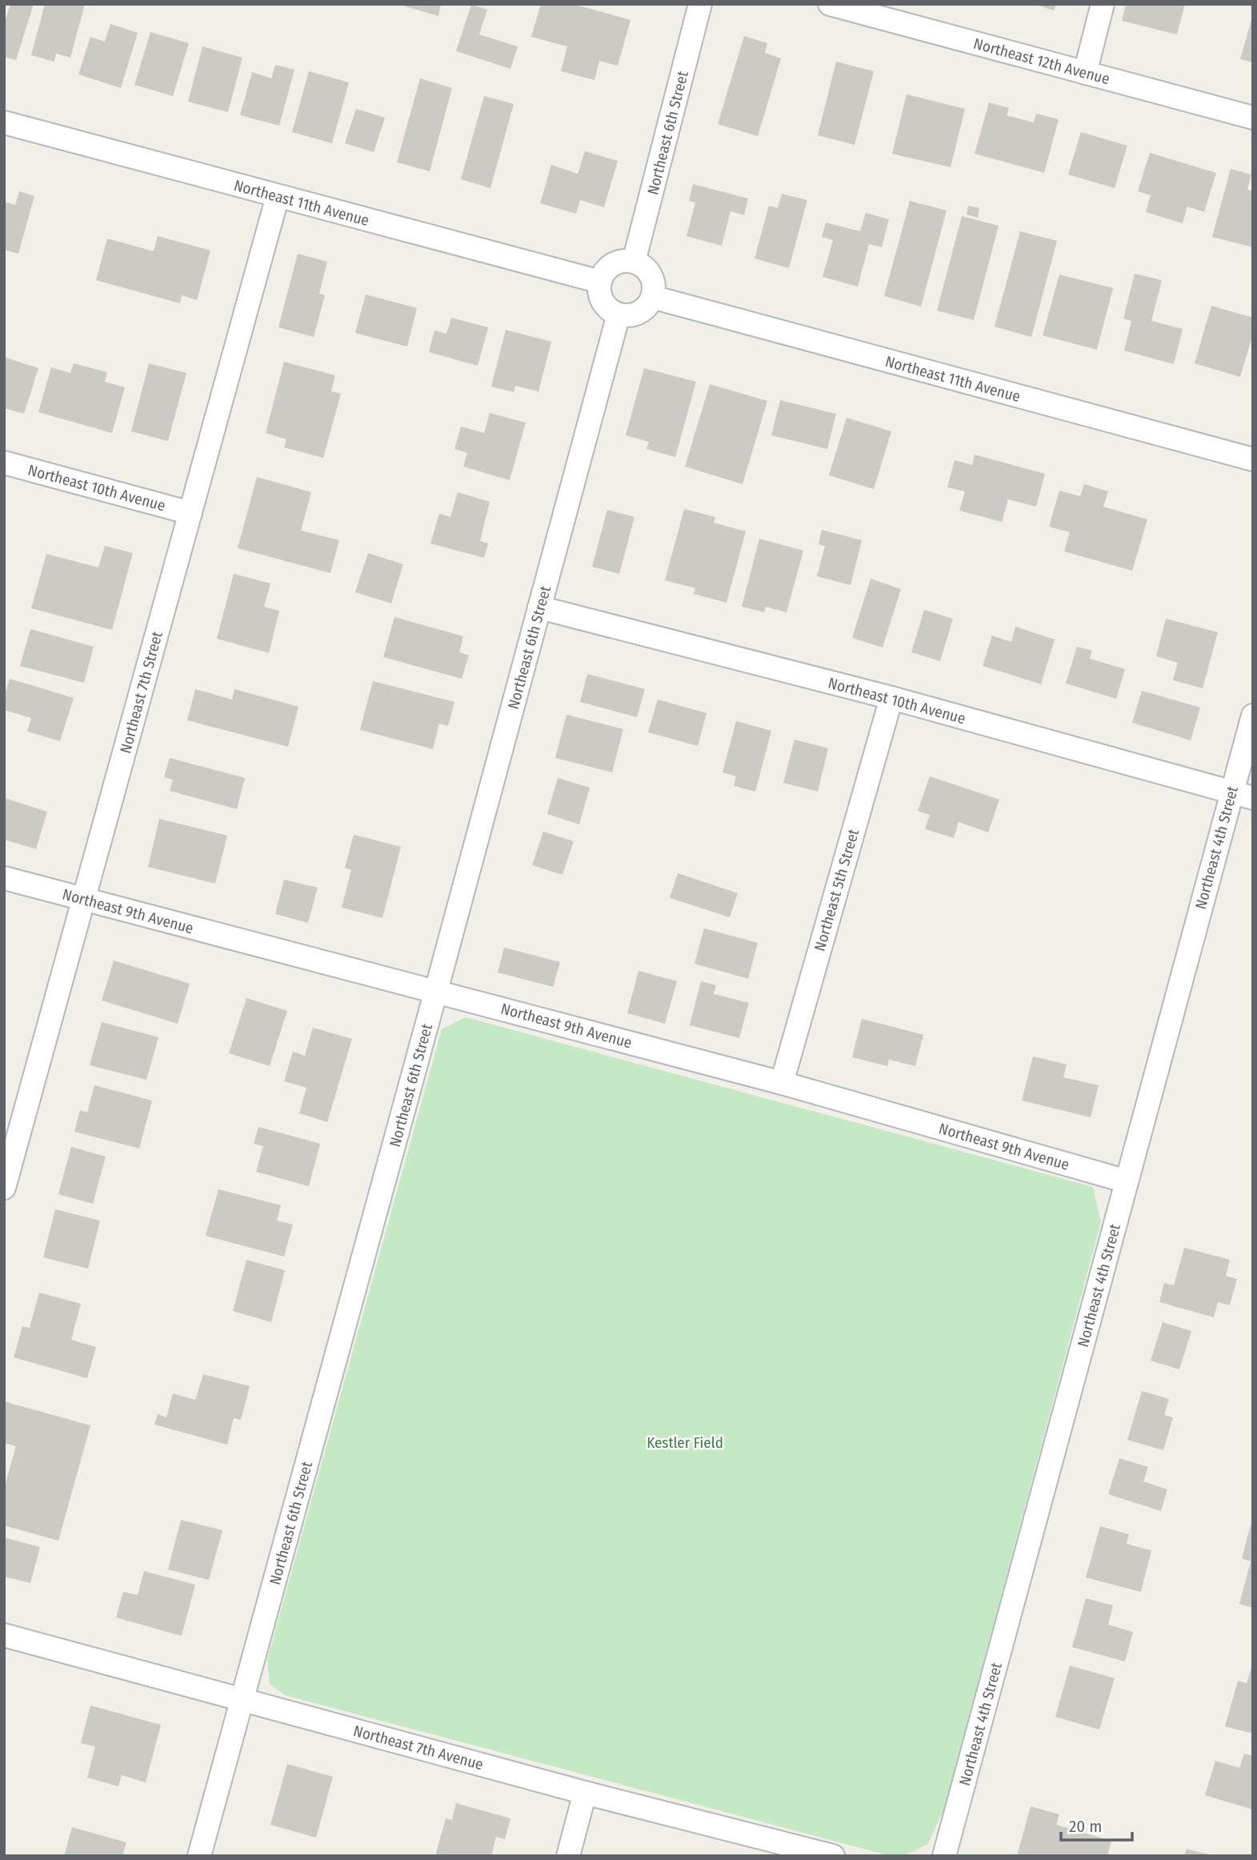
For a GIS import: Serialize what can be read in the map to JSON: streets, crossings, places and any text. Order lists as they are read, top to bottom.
{
  "streets": {
    "street": [
      "Northeast 12th Avenue",
      "Northeast 6th Street",
      "Northeast 11th Avenue",
      "Northeast 10th Avenue",
      "Northeast 7th Street",
      "Northeast 4th Street",
      "Northeast 5th Street",
      "Northeast 9th Avenue",
      "Northeast 7th Avenue"
    ]
  },
  "crossings": [
    ["Northeast 6th Street", "Northeast 11th Avenue"],
    ["Northeast 6th Street", "Northeast 10th Avenue"],
    ["Northeast 6th Street", "Northeast 9th Avenue"],
    ["Northeast 6th Street", "Northeast 7th Avenue"],
    ["Northeast 11th Avenue", "Northeast 7th Street"],
    ["Northeast 10th Avenue", "Northeast 7th Street"],
    ["Northeast 10th Avenue", "Northeast 4th Street"],
    ["Northeast 10th Avenue", "Northeast 5th Street"],
    ["Northeast 7th Street", "Northeast 9th Avenue"],
    ["Northeast 4th Street", "Northeast 9th Avenue"],
    ["Northeast 5th Street", "Northeast 9th Avenue"]
  ],
  "parks": ["Kestler Field"],
  "scale_bar": "20 m"
}
